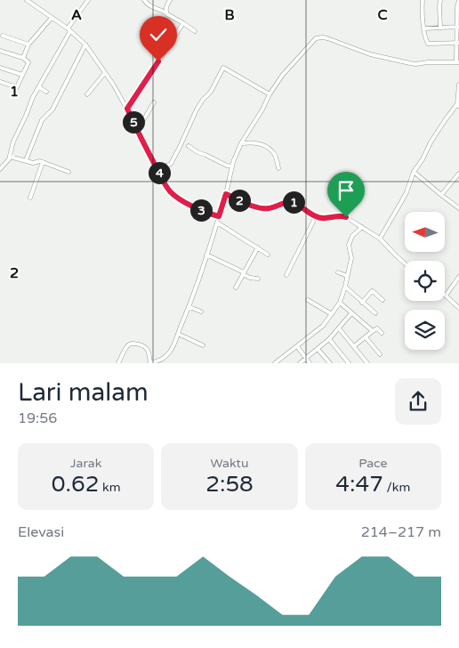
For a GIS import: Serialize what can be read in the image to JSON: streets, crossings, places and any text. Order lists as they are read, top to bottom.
{
  "north": "left",
  "page": {
    "pins": [
      "5",
      "4",
      "2",
      "1",
      "3"
    ],
    "heading": ["Lari malam", "19:56"],
    "stats": [
      ["Jarak", "0.62 km"],
      ["Waktu", "2:58"],
      ["Pace", "4:47 /km"]
    ],
    "chart": ["Elevasi", "214–217 m"]
  },
  "grid": {
    "columns": ["A", "B", "C"],
    "rows": ["1", "2"]
  }
}
